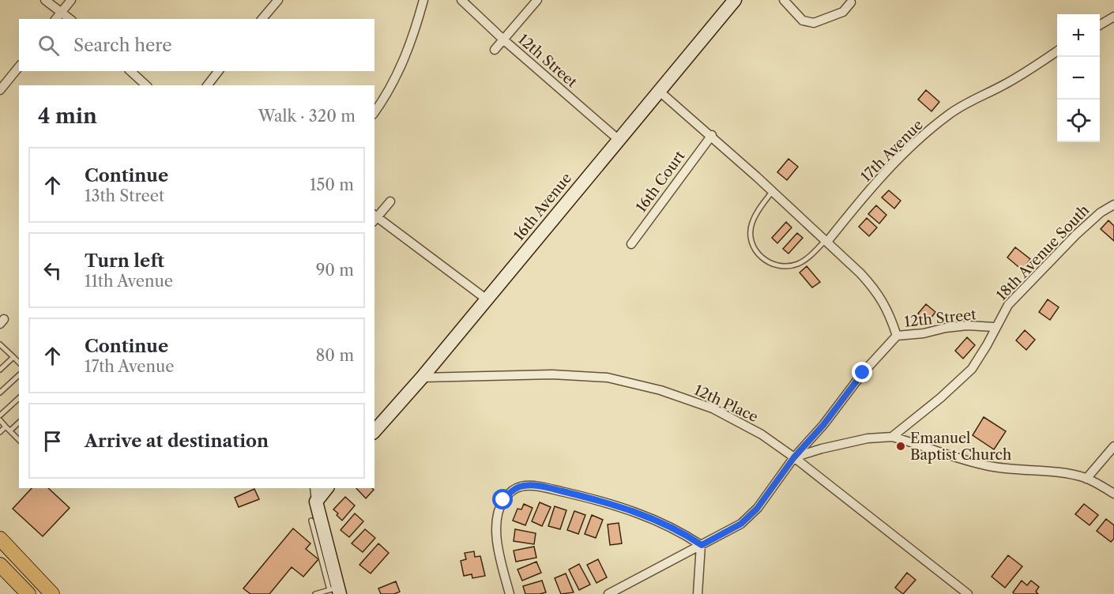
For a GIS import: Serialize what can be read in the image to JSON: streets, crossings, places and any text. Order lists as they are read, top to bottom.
{
  "streets": {
    "street": [
      "12th Street",
      "17th Avenue",
      "16th Court",
      "16th Avenue",
      "18th Avenue South",
      "12th Place"
    ]
  },
  "crossings": [
    ["12th Street", "17th Avenue"],
    ["12th Street", "16th Court"],
    ["12th Street", "16th Avenue"],
    ["12th Street", "18th Avenue South"],
    ["16th Avenue", "12th Place"]
  ],
  "places": ["Emanuel Baptist Church"],
  "page": {
    "map_buttons": ["+", "−"],
    "search": "Search here",
    "heading": ["4 min", "Walk · 320 m"],
    "list": [
      ["Continue", "13th Street", "150 m"],
      ["Turn left", "11th Avenue", "90 m"],
      ["Continue", "17th Avenue", "80 m"],
      "Arrive at destination"
    ]
  }
}
